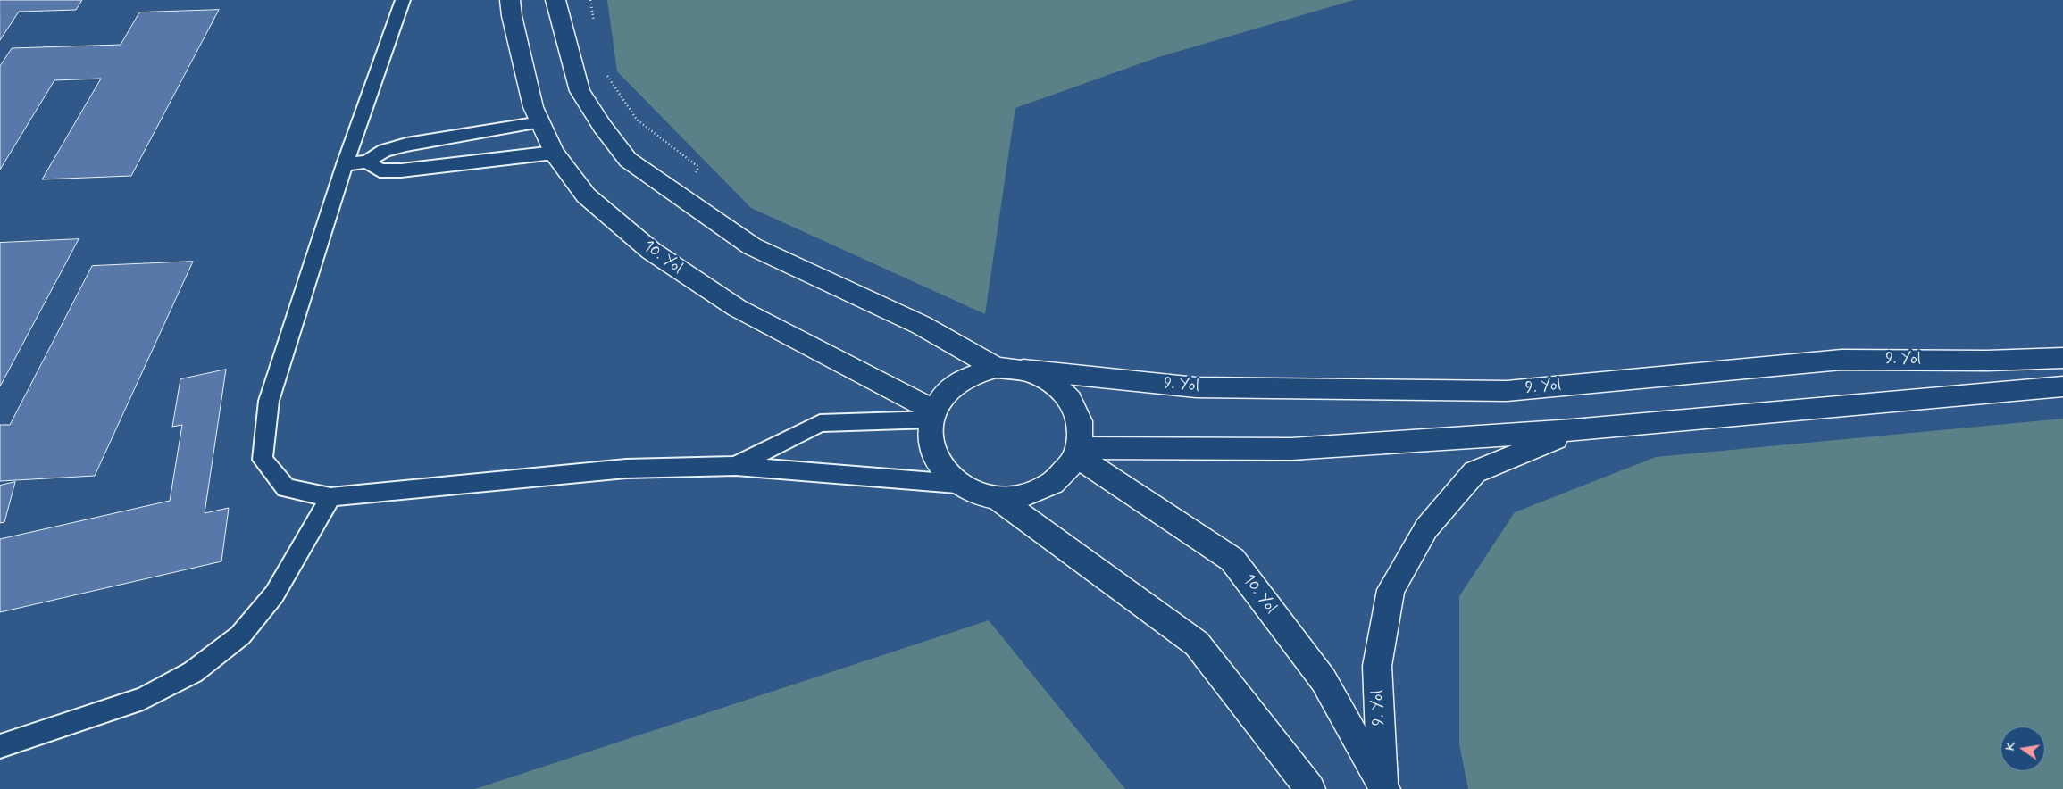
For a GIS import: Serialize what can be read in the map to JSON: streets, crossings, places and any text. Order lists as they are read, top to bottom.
{
  "streets": {
    "street": ["10. Yol", "9. Yol"]
  },
  "crossings": [
    ["10. Yol", "9. Yol"]
  ],
  "north": "left"
}
